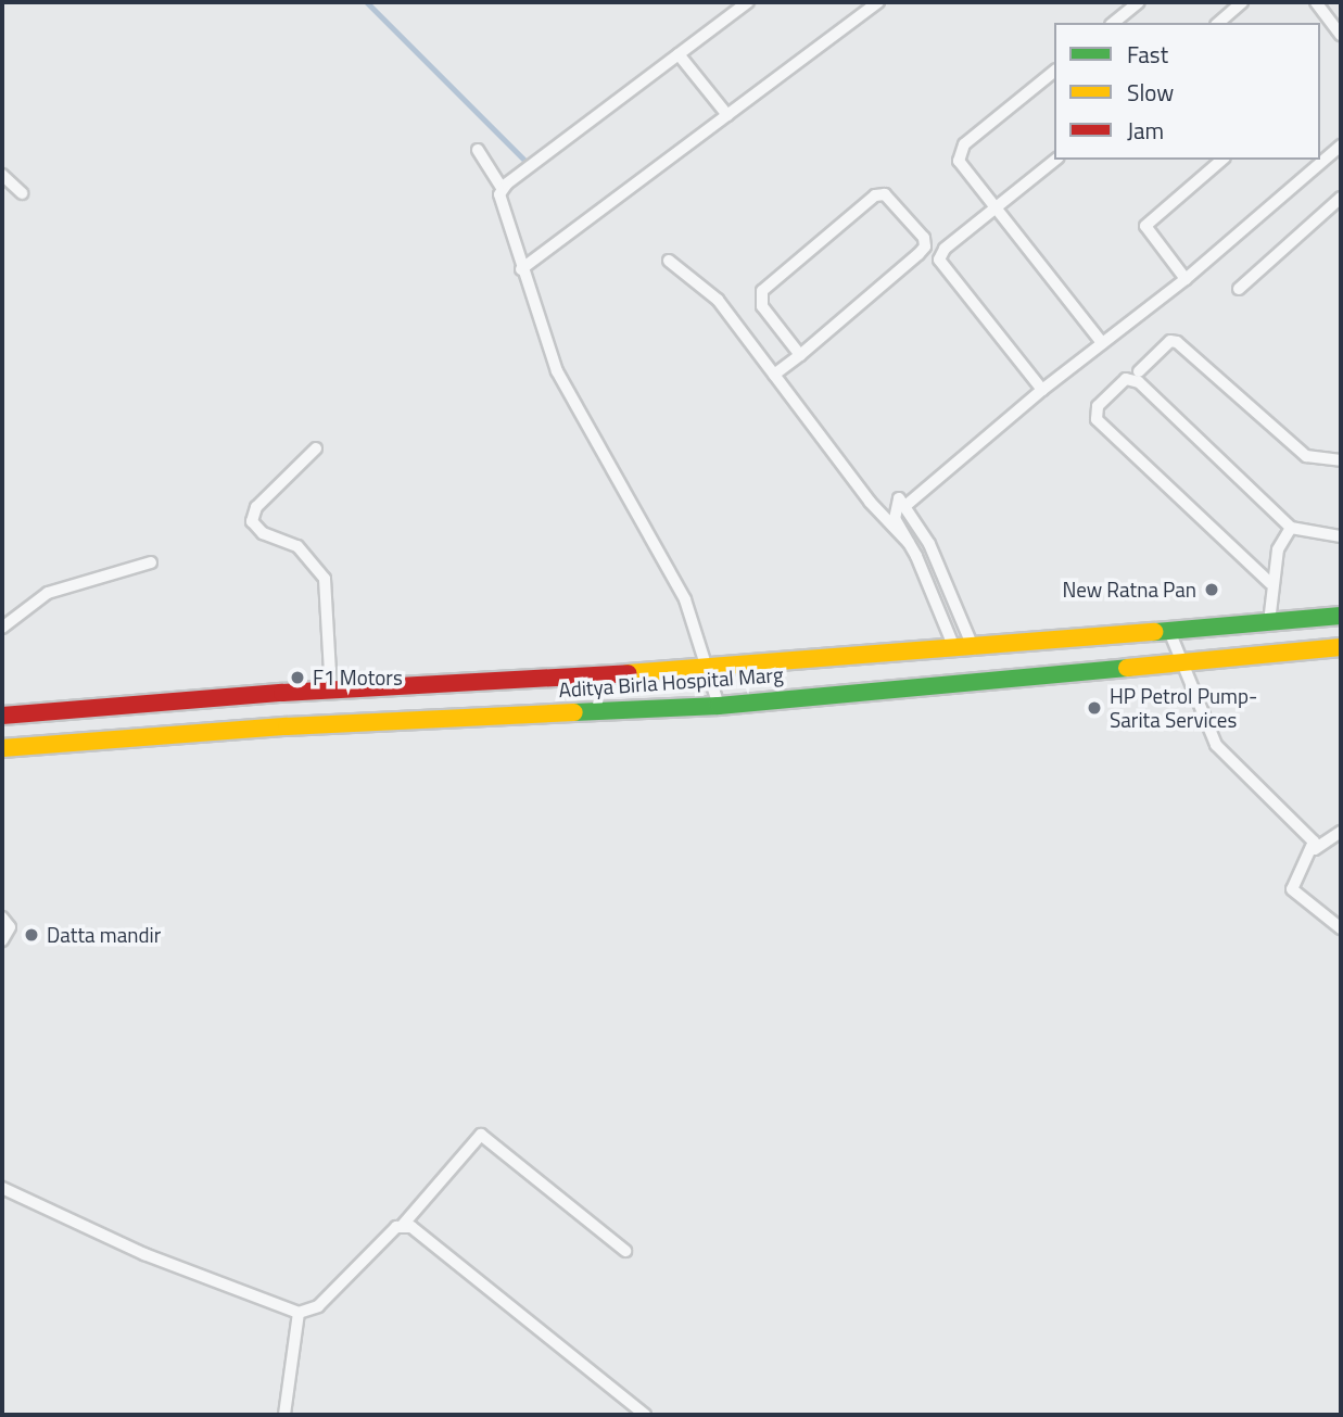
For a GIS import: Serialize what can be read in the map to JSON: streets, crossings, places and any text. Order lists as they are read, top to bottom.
{
  "streets": {
    "main road": ["Aditya Birla Hospital Marg"]
  },
  "places": [
    "New Ratna Pan",
    "F1 Motors",
    "HP Petrol Pump- Sarita Services",
    "Datta mandir"
  ],
  "legend": ["Fast", "Slow", "Jam"]
}
